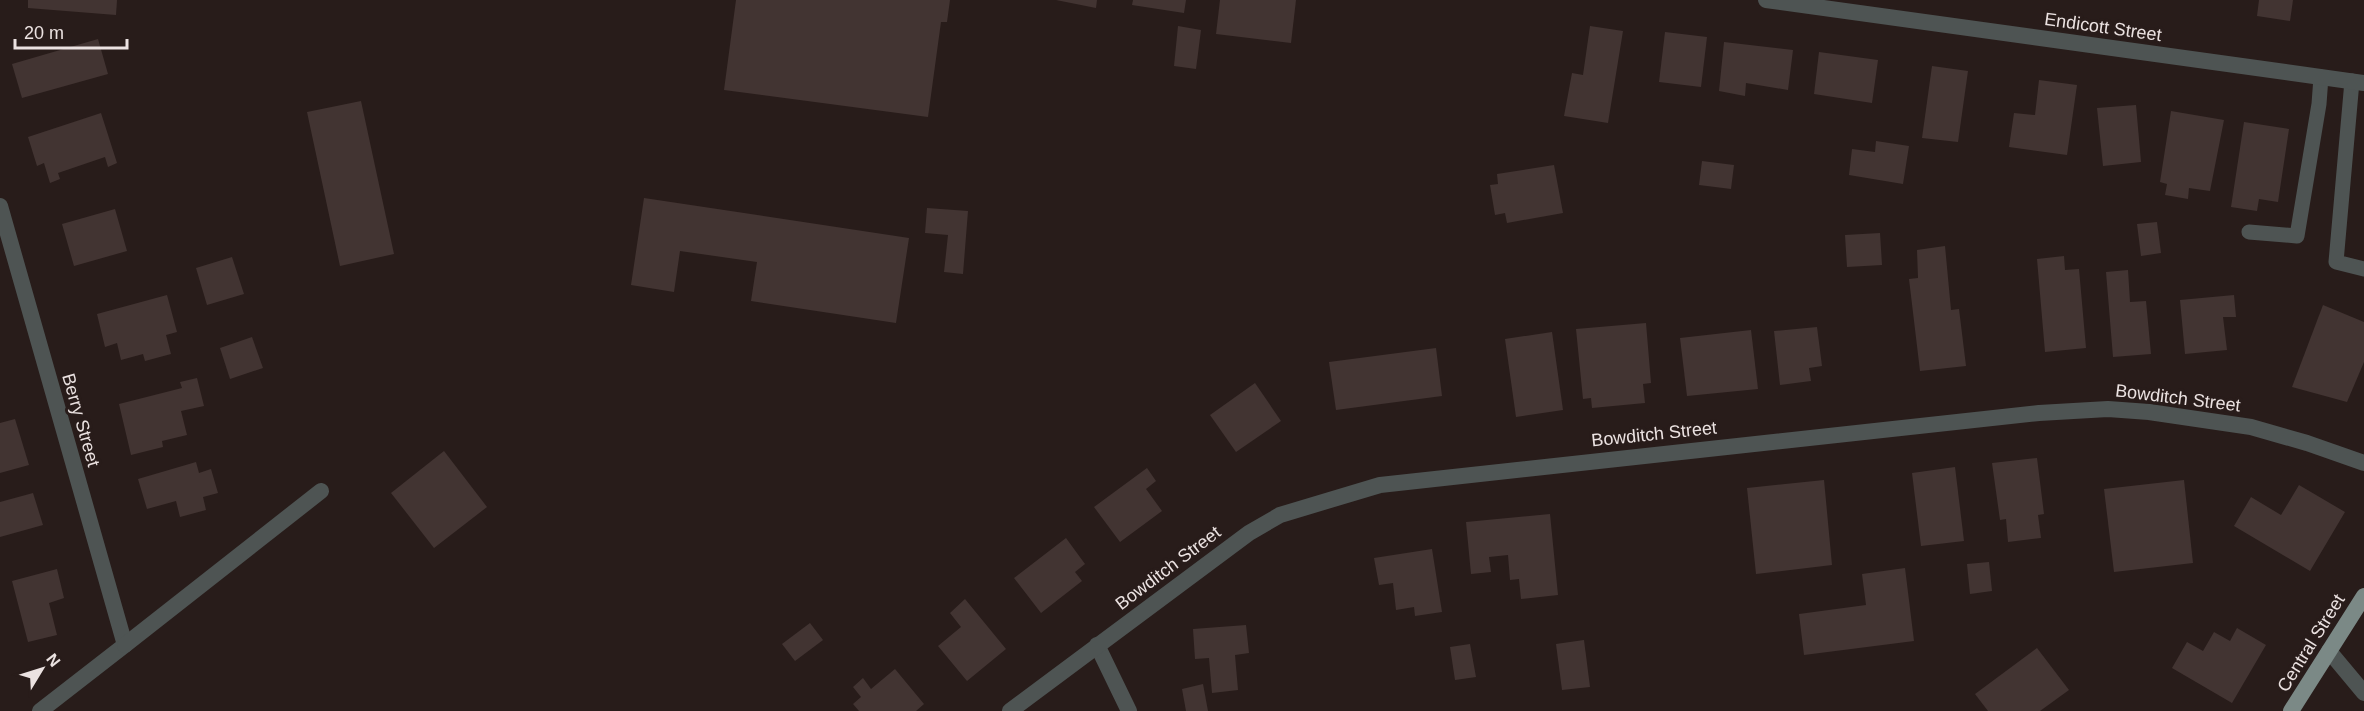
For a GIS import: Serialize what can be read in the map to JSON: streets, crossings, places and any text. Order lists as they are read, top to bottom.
{
  "streets": {
    "main road": ["Central Street"],
    "street": ["Endicott Street", "Bowditch Street", "Berry Street"]
  },
  "scale_bar": "20 m",
  "north": "top right"
}
